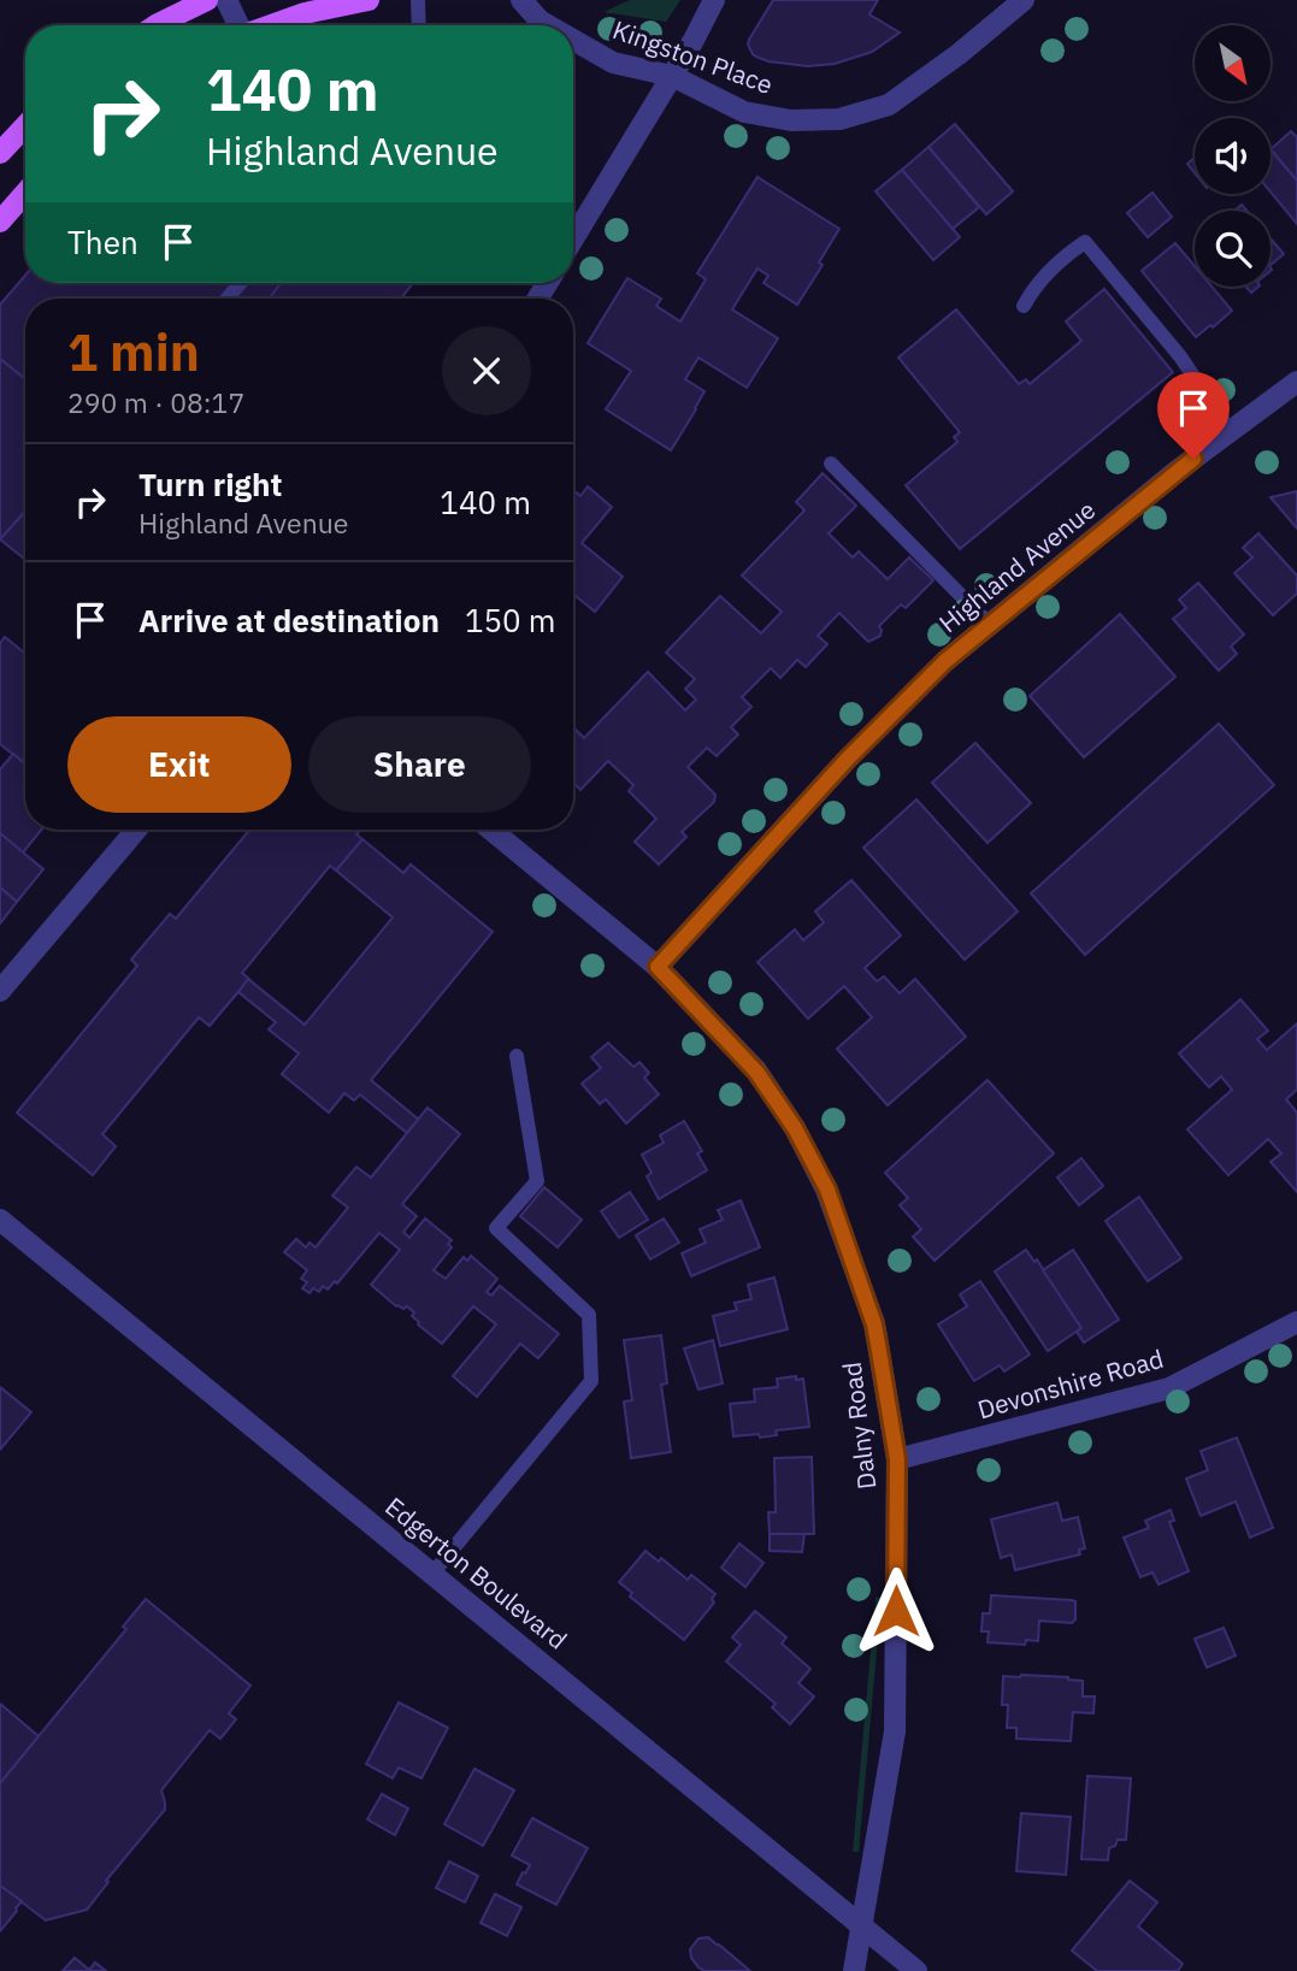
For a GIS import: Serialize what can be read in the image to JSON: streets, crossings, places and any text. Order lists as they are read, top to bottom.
{
  "streets": {
    "street": [
      "Kingston Place",
      "Highland Avenue",
      "Devonshire Road",
      "Dalny Road",
      "Edgerton Boulevard"
    ]
  },
  "crossings": [
    ["Highland Avenue", "Dalny Road"],
    ["Devonshire Road", "Dalny Road"],
    ["Dalny Road", "Edgerton Boulevard"]
  ],
  "north": "bottom right",
  "page": {
    "turn": ["140 m", "Highland Avenue"],
    "then": "Then",
    "heading": ["1 min", "290 m · 08:17"],
    "list": [
      {
        "name": "Turn right",
        "note": "Highland Avenue",
        "value": "140 m"
      },
      {
        "name": "Arrive at destination",
        "value": "150 m"
      }
    ],
    "buttons": ["Exit", "Share"]
  }
}
